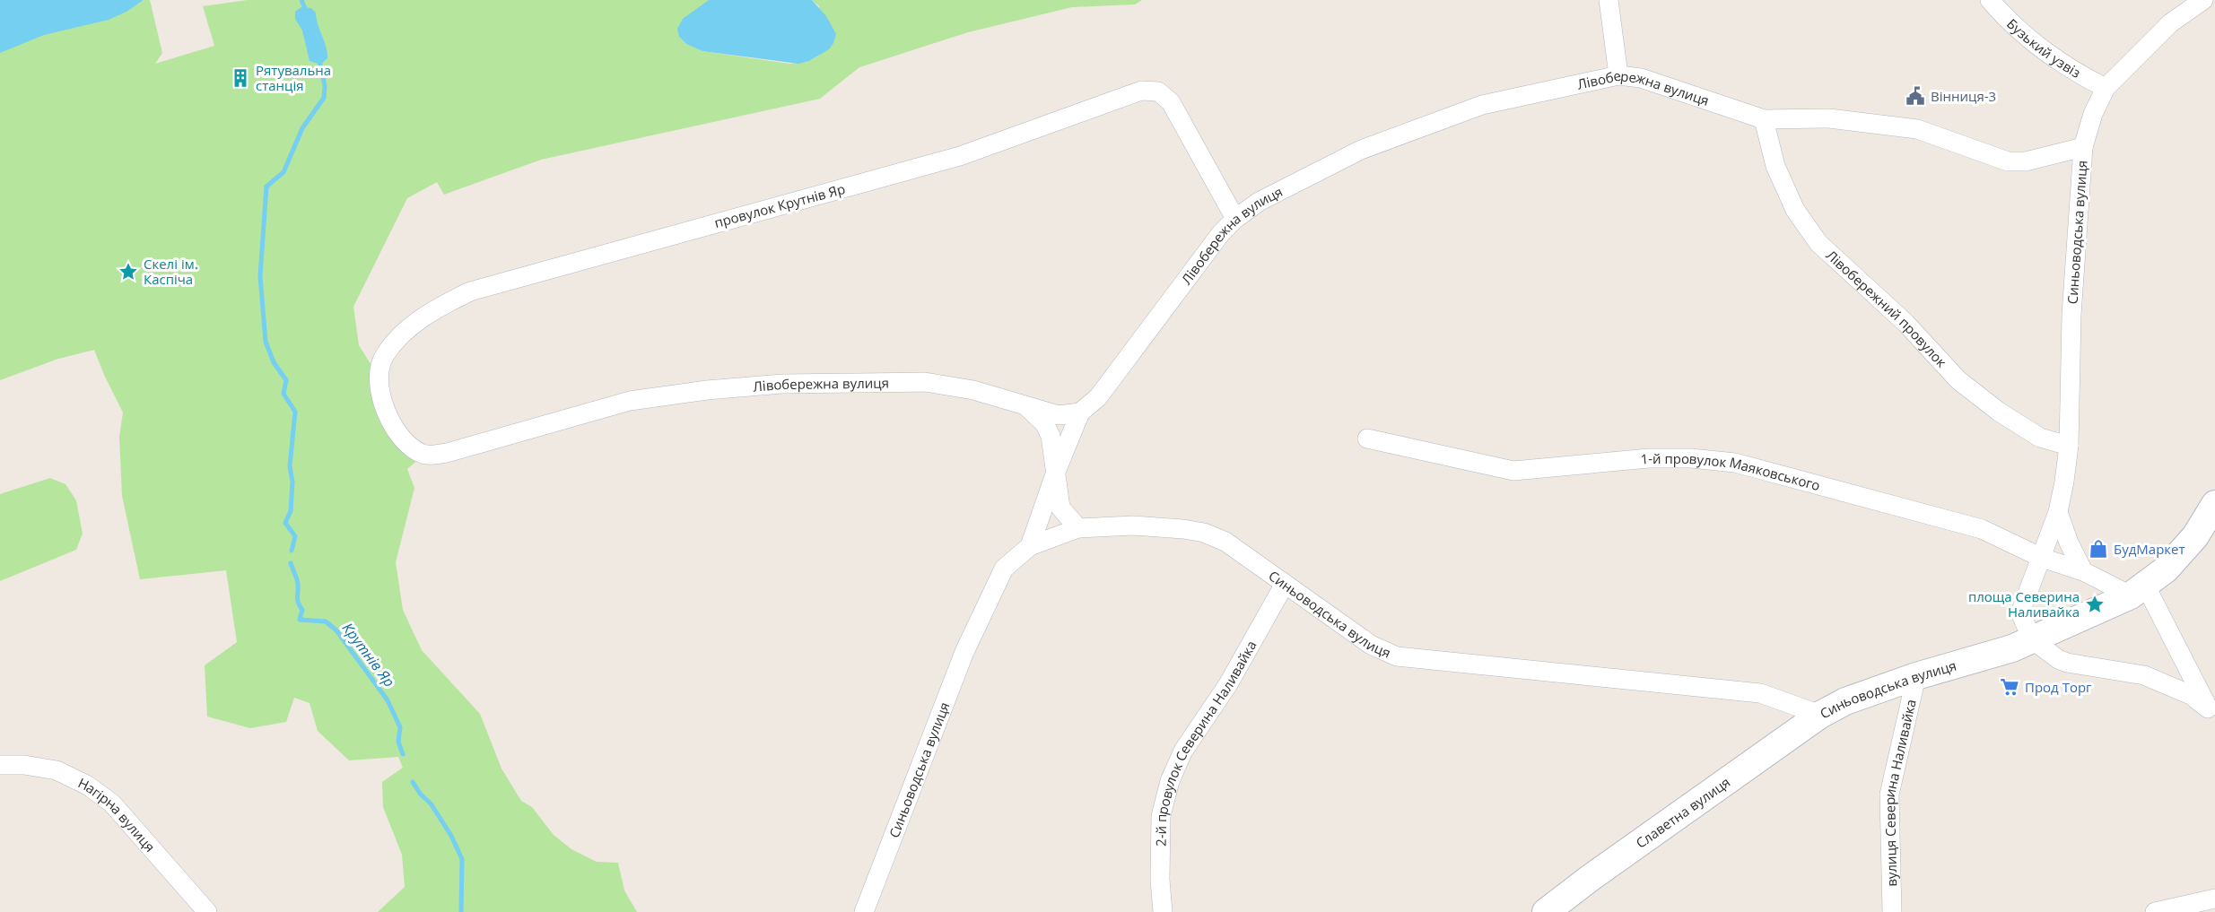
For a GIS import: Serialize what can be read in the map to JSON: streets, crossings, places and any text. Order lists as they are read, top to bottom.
{
  "streets": {
    "main road": ["Синьоводська вулиця", "Славетна вулиця"],
    "street": [
      "Бузький узвіз",
      "Лівобережна вулиця",
      "провулок Крутнів Яр",
      "Лівобережний провулок",
      "1-й провулок Маяковського",
      "2-й провулок Северина Наливайка",
      "вулиця Северина Наливайка",
      "Нагірна вулиця"
    ]
  },
  "crossings": [
    ["Бузький узвіз", "Синьоводська вулиця"],
    ["Лівобережна вулиця", "провулок Крутнів Яр"],
    ["Лівобережна вулиця", "Синьоводська вулиця"],
    ["Лівобережна вулиця", "Лівобережний провулок"],
    ["Синьоводська вулиця", "Лівобережний провулок"],
    ["Синьоводська вулиця", "1-й провулок Маяковського"],
    ["Синьоводська вулиця", "2-й провулок Северина Наливайка"],
    ["Синьоводська вулиця", "вулиця Северина Наливайка"],
    ["Синьоводська вулиця", "Славетна вулиця"]
  ],
  "water": ["Крутнів Яр"],
  "places": {
    "building": ["Рятувальна станція"],
    "public building": ["Вінниця-3"],
    "place": ["Скелі ім. Каспіча", "площа Северина Наливайка"],
    "shop": ["БудМаркет"],
    "supermarket": ["Прод Торг"]
  }
}
